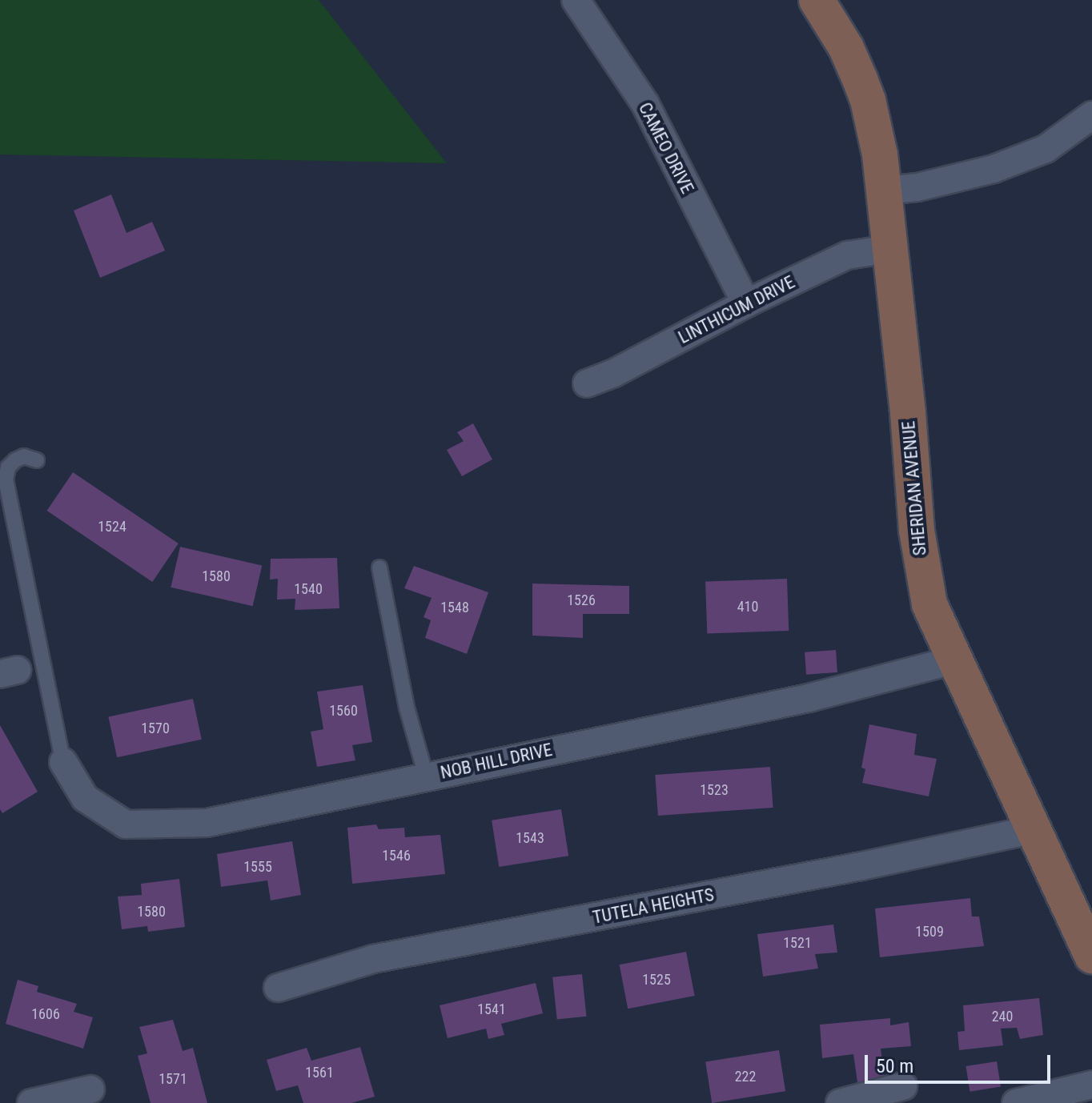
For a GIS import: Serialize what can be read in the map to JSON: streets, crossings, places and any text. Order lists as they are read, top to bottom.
{
  "streets": {
    "street": [
      "CAMEO DRIVE",
      "LINTHICUM DRIVE",
      "SHERIDAN AVENUE",
      "NOB HILL DRIVE",
      "TUTELA HEIGHTS"
    ]
  },
  "crossings": [
    ["CAMEO DRIVE", "LINTHICUM DRIVE"],
    ["LINTHICUM DRIVE", "SHERIDAN AVENUE"],
    ["SHERIDAN AVENUE", "NOB HILL DRIVE"],
    ["SHERIDAN AVENUE", "TUTELA HEIGHTS"]
  ],
  "house_numbers": [
    "1524",
    "1580",
    "1540",
    "1526",
    "410",
    "1548",
    "1560",
    "1570",
    "1523",
    "1543",
    "1546",
    "1555",
    "1580",
    "1509",
    "1521",
    "1525",
    "1541",
    "1606",
    "240",
    "1561",
    "222",
    "1571"
  ],
  "scale_bar": "50 m"
}
